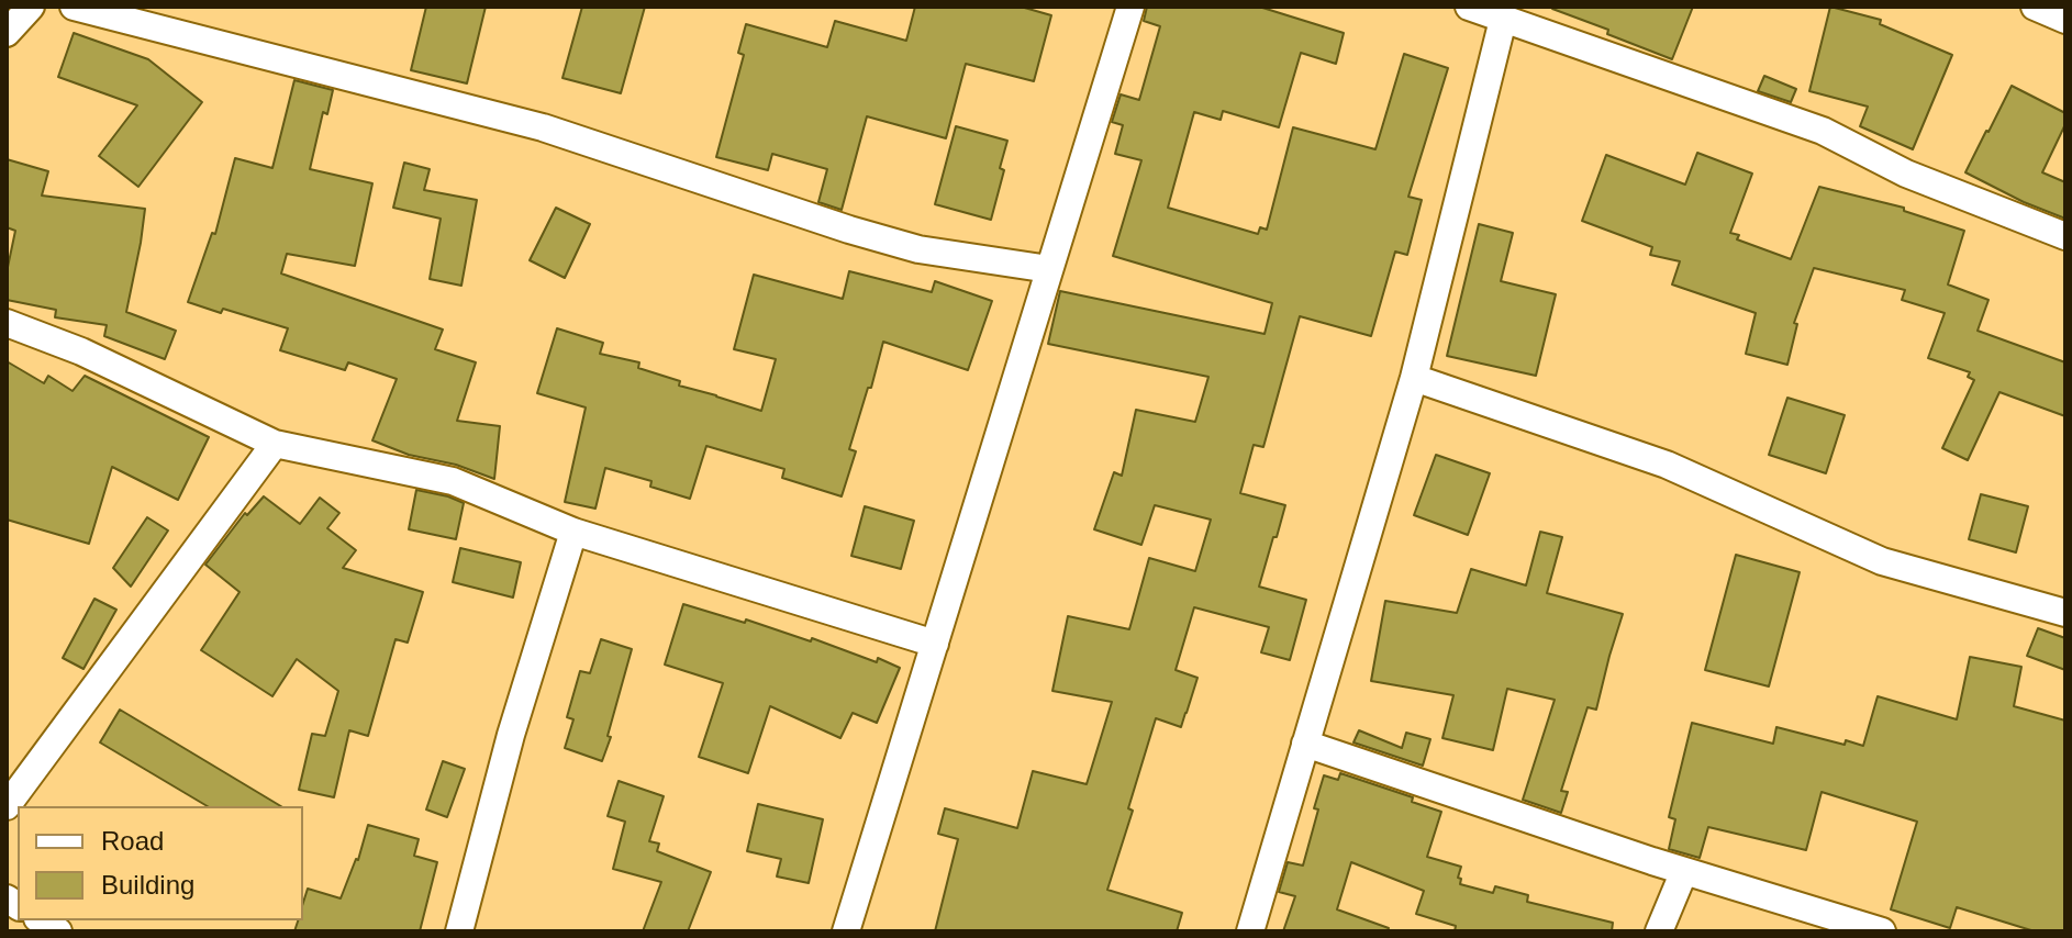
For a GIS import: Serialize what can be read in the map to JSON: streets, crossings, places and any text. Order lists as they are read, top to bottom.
{
  "legend": ["Road", "Building"]
}
